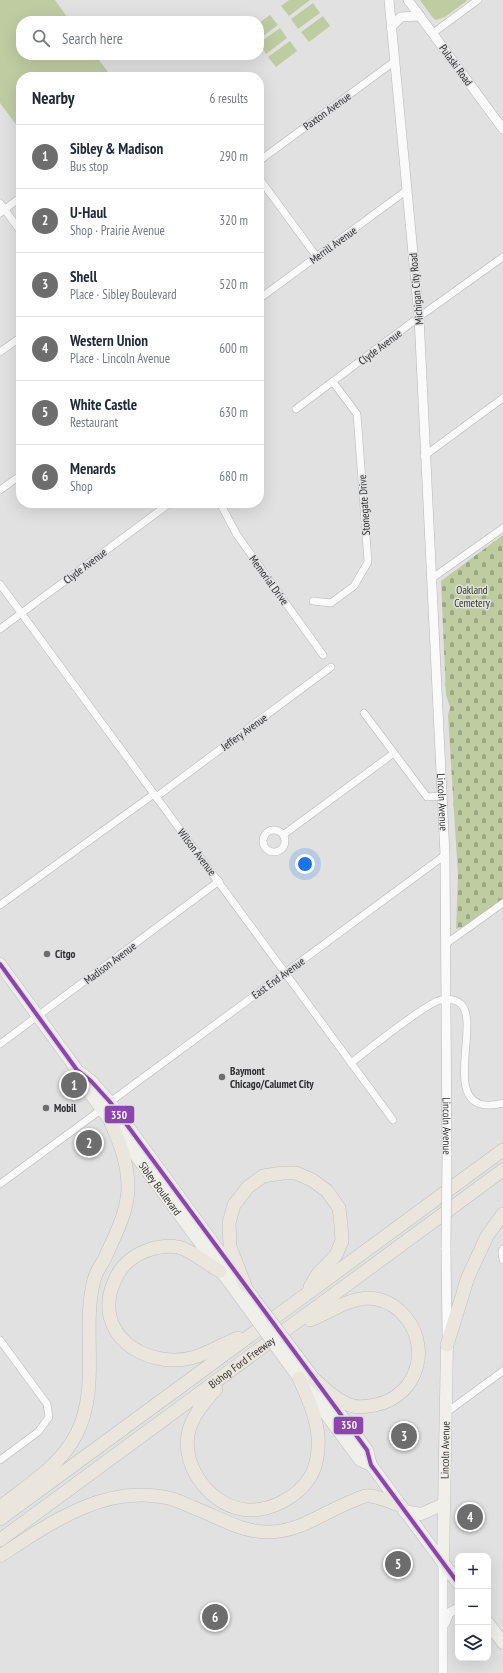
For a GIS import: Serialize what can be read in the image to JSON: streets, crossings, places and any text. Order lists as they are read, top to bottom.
{
  "streets": {
    "highway": ["Bishop Ford Freeway"],
    "main road": ["Lincoln Avenue", "Sibley Boulevard"],
    "street": [
      "Pulaski Road",
      "Paxton Avenue",
      "Merrill Avenue",
      "Michigan City Road",
      "Clyde Avenue",
      "Stonegate Drive",
      "Memorial Drive",
      "Jeffery Avenue",
      "Wilson Avenue",
      "Madison Avenue",
      "East End Avenue"
    ]
  },
  "crossings": [
    ["Paxton Avenue", "Michigan City Road"],
    ["Merrill Avenue", "Michigan City Road"],
    ["Michigan City Road", "Clyde Avenue"],
    ["Michigan City Road", "Lincoln Avenue"],
    ["Clyde Avenue", "Stonegate Drive"],
    ["Clyde Avenue", "Wilson Avenue"],
    ["Jeffery Avenue", "Wilson Avenue"],
    ["Lincoln Avenue", "East End Avenue"],
    ["Wilson Avenue", "Madison Avenue"],
    ["Wilson Avenue", "East End Avenue"],
    ["Madison Avenue", "Sibley Boulevard"],
    ["East End Avenue", "Sibley Boulevard"]
  ],
  "parks": ["Oakland Cemetery"],
  "places": ["Citgo", "Baymont Chicago/Calumet City", "Mobil"],
  "lines": ["transit line 350"],
  "page": {
    "search": "Search here",
    "heading": ["Nearby", "6 results"],
    "list": [
      {
        "mark": "1",
        "name": "Sibley & Madison",
        "note": "Bus stop",
        "value": "290 m"
      },
      {
        "mark": "2",
        "name": "U-Haul",
        "note": "Shop · Prairie Avenue",
        "value": "320 m"
      },
      {
        "mark": "3",
        "name": "Shell",
        "note": "Place · Sibley Boulevard",
        "value": "520 m"
      },
      {
        "mark": "4",
        "name": "Western Union",
        "note": "Place · Lincoln Avenue",
        "value": "600 m"
      },
      {
        "mark": "5",
        "name": "White Castle",
        "note": "Restaurant",
        "value": "630 m"
      },
      {
        "mark": "6",
        "name": "Menards",
        "note": "Shop",
        "value": "680 m"
      }
    ],
    "pins": [
      "1",
      "2",
      "3",
      "4",
      "5",
      "6"
    ],
    "map_buttons": ["+", "−"]
  }
}
